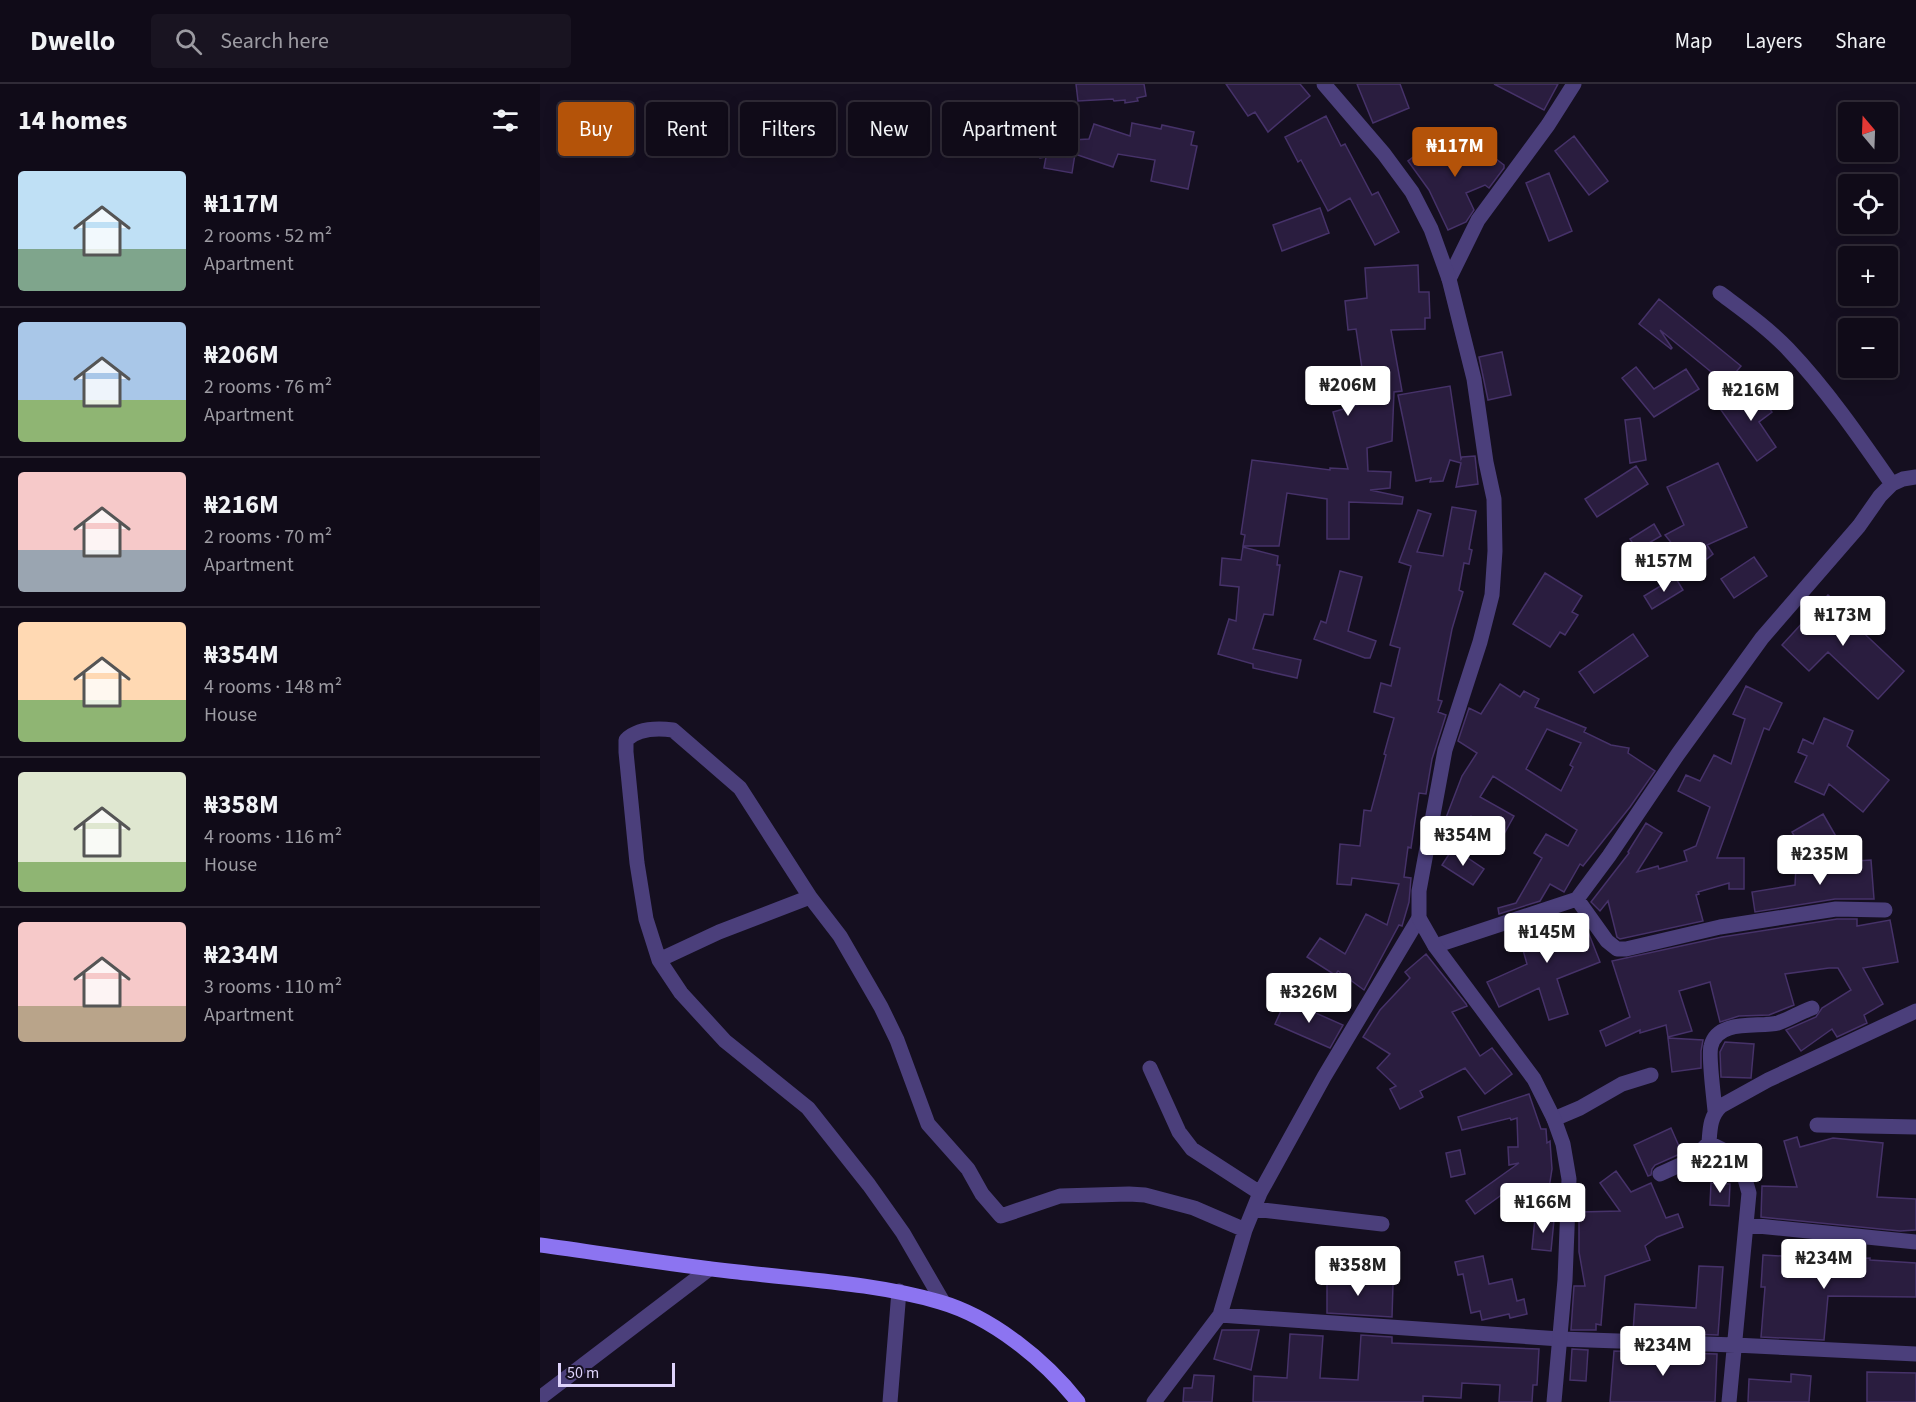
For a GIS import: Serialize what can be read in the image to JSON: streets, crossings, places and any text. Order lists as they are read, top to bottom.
{
  "scale_bar": "50 m",
  "north": "top",
  "page": {
    "header": "Dwello",
    "search": "Search here",
    "nav": ["Map", "Layers", "Share"],
    "heading": "14 homes",
    "map_buttons": ["+", "−"],
    "chip": [
      "Buy",
      "Rent",
      "Filters",
      "New",
      "Apartment"
    ],
    "price": [
      "₦117M",
      "₦206M",
      "₦216M",
      "₦157M",
      "₦173M",
      "₦354M",
      "₦235M",
      "₦145M",
      "₦326M",
      "₦221M",
      "₦166M",
      "₦234M",
      "₦358M",
      "₦234M"
    ],
    "list": [
      {
        "name": "₦117M",
        "note": "2 rooms · 52 m² · Apartment"
      },
      {
        "name": "₦206M",
        "note": "2 rooms · 76 m² · Apartment"
      },
      {
        "name": "₦216M",
        "note": "2 rooms · 70 m² · Apartment"
      },
      {
        "name": "₦354M",
        "note": "4 rooms · 148 m² · House"
      },
      {
        "name": "₦358M",
        "note": "4 rooms · 116 m² · House"
      },
      {
        "name": "₦234M",
        "note": "3 rooms · 110 m² · Apartment"
      }
    ],
    "scale": "50 m"
  }
}
